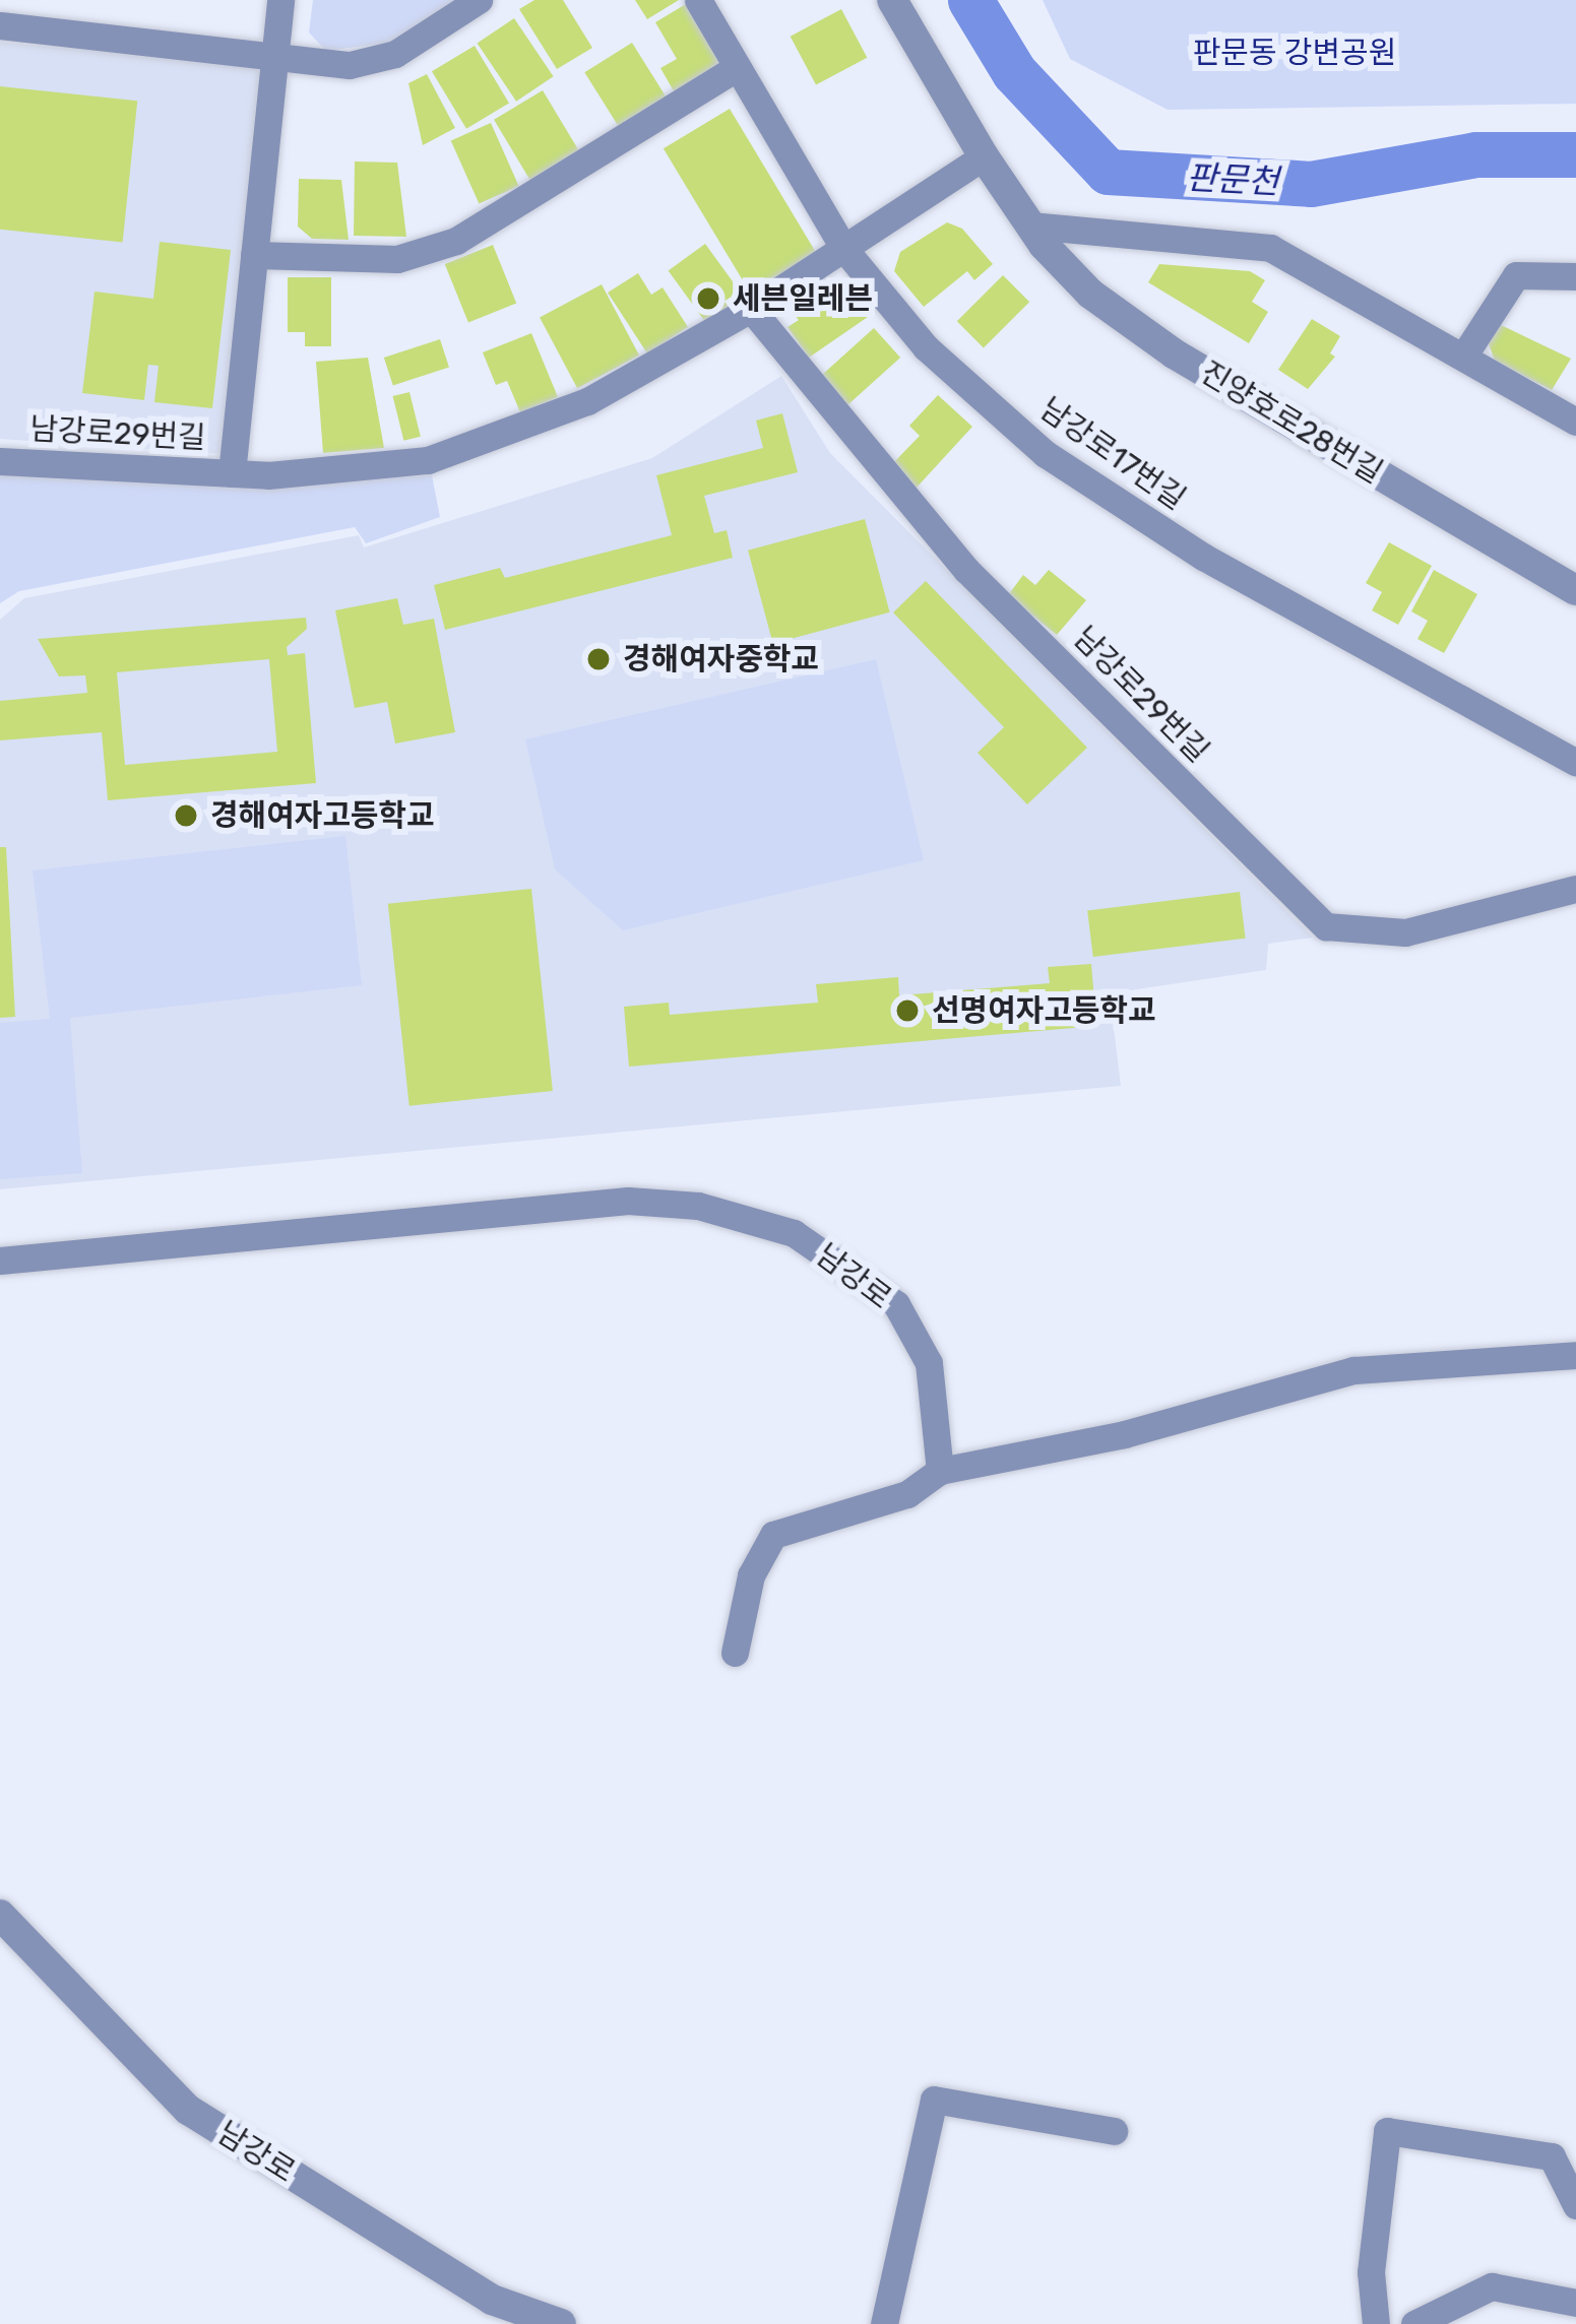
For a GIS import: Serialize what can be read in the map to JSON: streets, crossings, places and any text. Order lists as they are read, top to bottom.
{
  "streets": {
    "street": [
      "진양호로28번길",
      "남강로29번길",
      "남강로17번길",
      "남강로"
    ]
  },
  "crossings": [
    ["진양호로28번길", "남강로29번길"],
    ["남강로29번길", "남강로17번길"]
  ],
  "water": ["판문천"],
  "parks": ["판문동 강변공원"],
  "places": [
    "세븐일레븐",
    "경해여자중학교",
    "경해여자고등학교",
    "선명여자고등학교"
  ]
}
